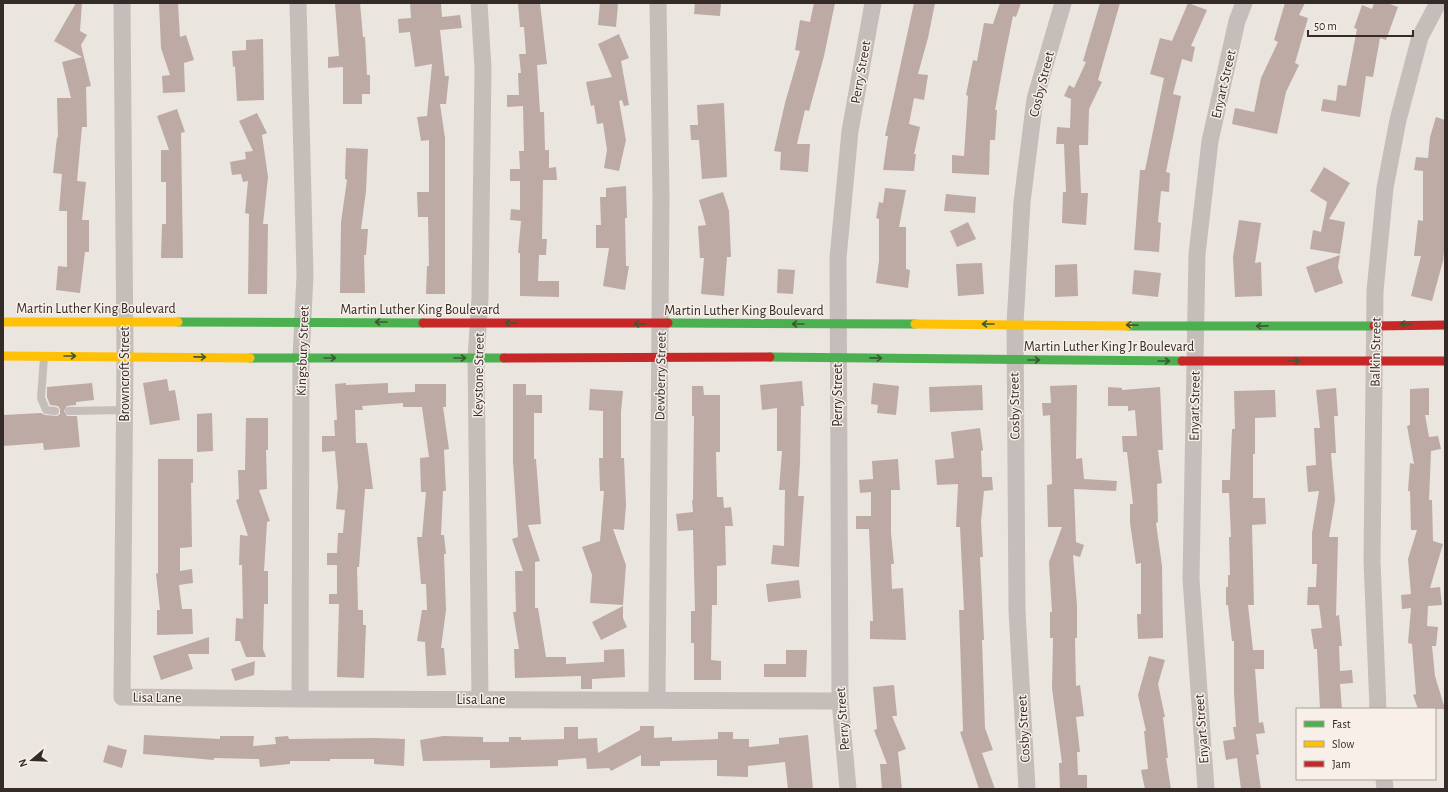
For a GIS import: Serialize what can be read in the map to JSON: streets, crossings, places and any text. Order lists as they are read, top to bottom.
{
  "streets": {
    "main road": ["Martin Luther King Boulevard", "Martin Luther King Jr Boulevard"],
    "street": [
      "Perry Street",
      "Cosby Street",
      "Enyart Street",
      "Kingsbury Street",
      "Balkin Street",
      "Browncroft Street",
      "Keystone Street",
      "Dewberry Street",
      "Lisa Lane"
    ]
  },
  "crossings": [
    ["Perry Street", "Martin Luther King Boulevard"],
    ["Perry Street", "Martin Luther King Jr Boulevard"],
    ["Perry Street", "Lisa Lane"],
    ["Cosby Street", "Martin Luther King Jr Boulevard"],
    ["Enyart Street", "Martin Luther King Jr Boulevard"],
    ["Martin Luther King Boulevard", "Martin Luther King Jr Boulevard"],
    ["Martin Luther King Boulevard", "Kingsbury Street"],
    ["Martin Luther King Boulevard", "Browncroft Street"],
    ["Martin Luther King Boulevard", "Keystone Street"],
    ["Martin Luther King Boulevard", "Dewberry Street"],
    ["Martin Luther King Jr Boulevard", "Balkin Street"],
    ["Martin Luther King Jr Boulevard", "Dewberry Street"],
    ["Kingsbury Street", "Lisa Lane"],
    ["Browncroft Street", "Lisa Lane"],
    ["Keystone Street", "Lisa Lane"],
    ["Dewberry Street", "Lisa Lane"]
  ],
  "legend": ["Fast", "Slow", "Jam"],
  "scale_bar": "50 m",
  "north": "left"
}
